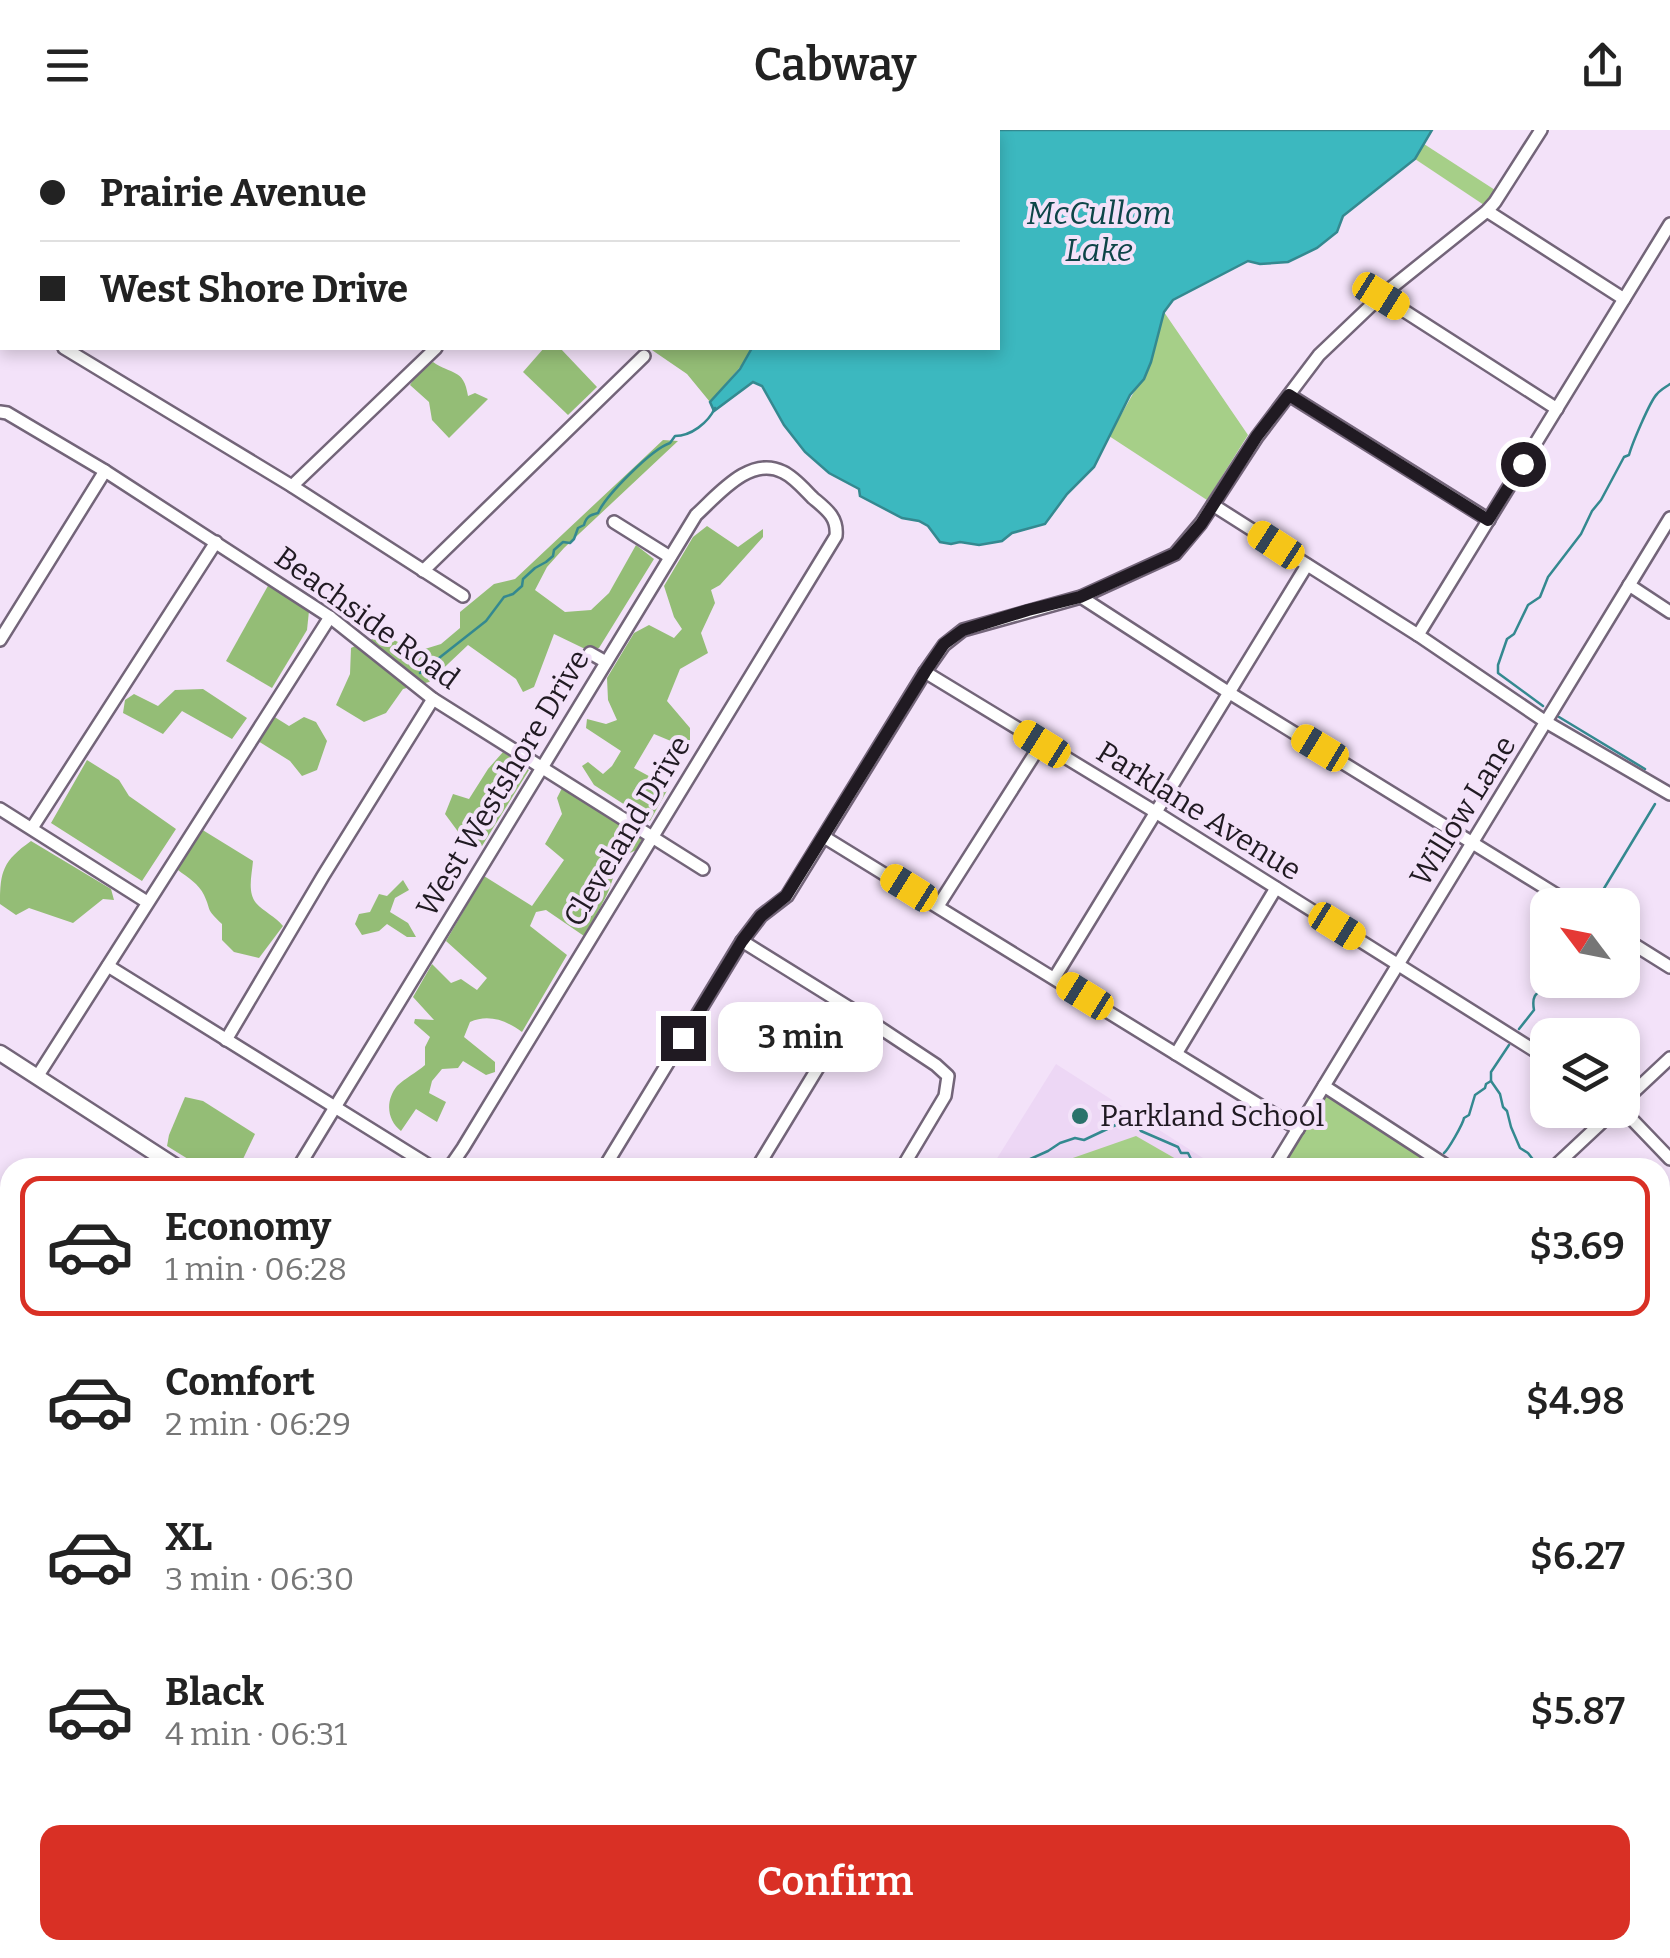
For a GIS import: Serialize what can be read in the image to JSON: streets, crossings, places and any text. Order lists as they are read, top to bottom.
{
  "streets": {
    "street": [
      "Beachside Road",
      "West Westshore Drive",
      "Parklane Avenue",
      "Willow Lane",
      "Cleveland Drive"
    ]
  },
  "crossings": [
    ["Beachside Road", "West Westshore Drive"],
    ["Beachside Road", "Cleveland Drive"],
    ["West Westshore Drive", "Cleveland Drive"],
    ["Parklane Avenue", "Willow Lane"]
  ],
  "water": ["McCullom Lake"],
  "places": ["Parkland School"],
  "north": "top left",
  "page": {
    "header": "Cabway",
    "banner": ["Prairie Avenue", "West Shore Drive"],
    "bubble": "3 min",
    "list": [
      {
        "name": "Economy",
        "note": "1 min · 06:28",
        "value": "$3.69"
      },
      {
        "name": "Comfort",
        "note": "2 min · 06:29",
        "value": "$4.98"
      },
      {
        "name": "XL",
        "note": "3 min · 06:30",
        "value": "$6.27"
      },
      {
        "name": "Black",
        "note": "4 min · 06:31",
        "value": "$5.87"
      }
    ],
    "buttons": "Confirm"
  }
}
